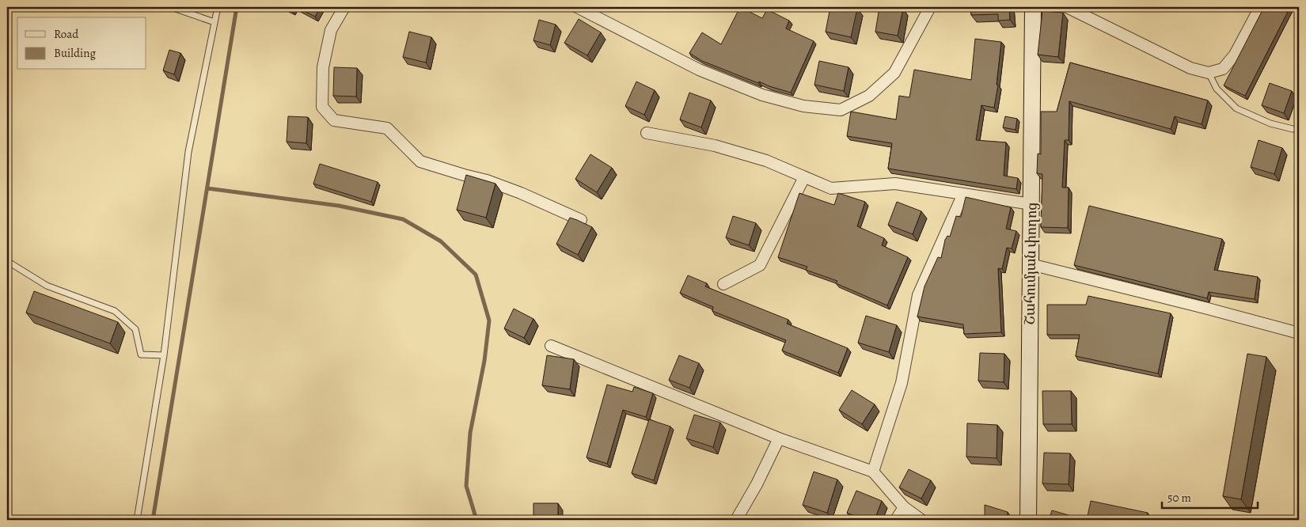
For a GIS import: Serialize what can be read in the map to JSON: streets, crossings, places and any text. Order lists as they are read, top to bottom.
{
  "streets": {
    "main road": ["Շահումյան փողոց"]
  },
  "legend": ["Road", "Building"],
  "scale_bar": "50 m"
}
